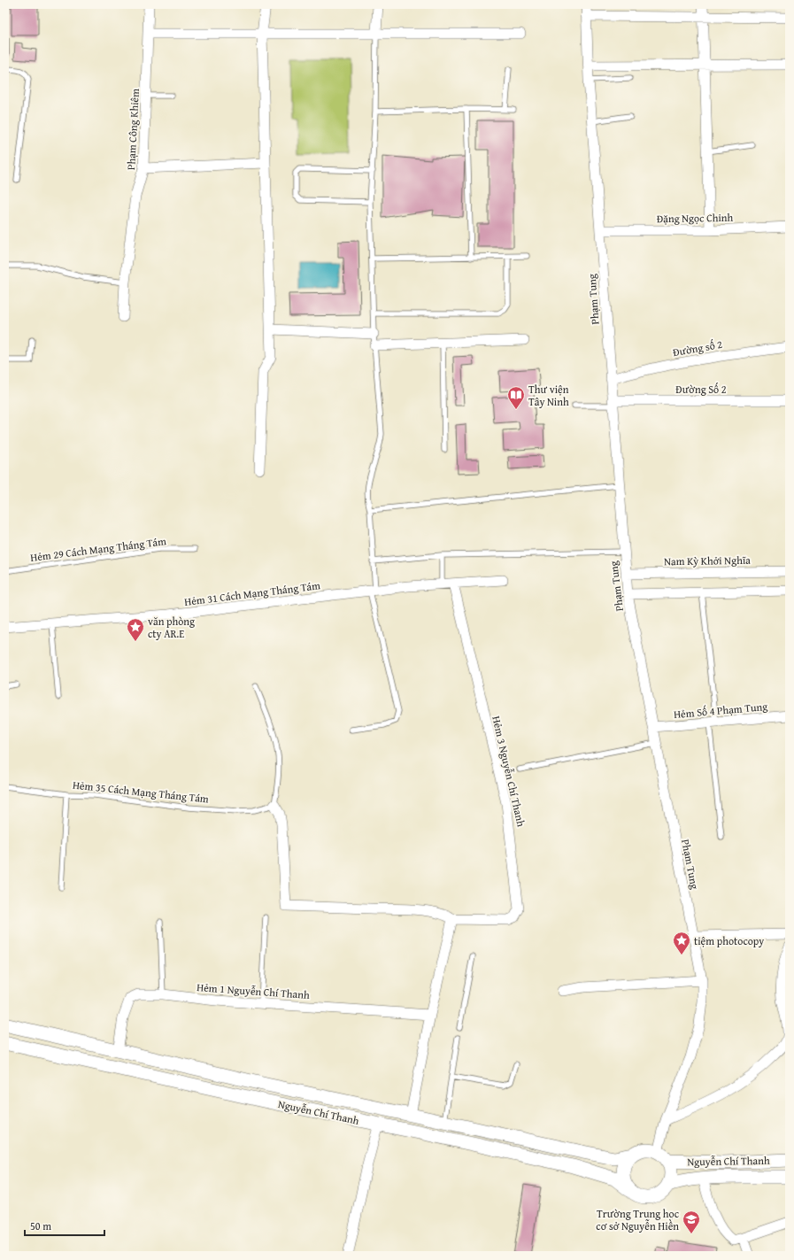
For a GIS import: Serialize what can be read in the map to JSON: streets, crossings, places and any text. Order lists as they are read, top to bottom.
{
  "streets": {
    "street": [
      "Phạm Công Khiêm",
      "Đặng Ngọc Chinh",
      "Phạm Tung",
      "Đường số 2",
      "Đường Số 2",
      "Nam Kỳ Khởi Nghĩa",
      "Hẻm 31 Cách Mạng Tháng Tám",
      "Hẻm Số 4 Phạm Tung",
      "Hẻm 3 Nguyễn Chí Thanh",
      "Hẻm 1 Nguyễn Chí Thanh",
      "Nguyễn Chí Thanh"
    ],
    "lane": ["Hẻm 29 Cách Mạng Tháng Tám", "Hẻm 35 Cách Mạng Tháng Tám"]
  },
  "crossings": [
    ["Đặng Ngọc Chinh", "Phạm Tung"],
    ["Phạm Tung", "Đường số 2"],
    ["Phạm Tung", "Đường Số 2"],
    ["Phạm Tung", "Nam Kỳ Khởi Nghĩa"],
    ["Phạm Tung", "Hẻm Số 4 Phạm Tung"],
    ["Phạm Tung", "Nguyễn Chí Thanh"],
    ["Hẻm 31 Cách Mạng Tháng Tám", "Hẻm 3 Nguyễn Chí Thanh"],
    ["Hẻm 1 Nguyễn Chí Thanh", "Nguyễn Chí Thanh"]
  ],
  "places": {
    "library": ["Thư viện Tây Ninh"],
    "place": ["văn phòng cty AR.E", "tiệm photocopy"],
    "school or university": ["Trường Trung học cơ sở Nguyễn Hiền"]
  },
  "scale_bar": "50 m"
}
